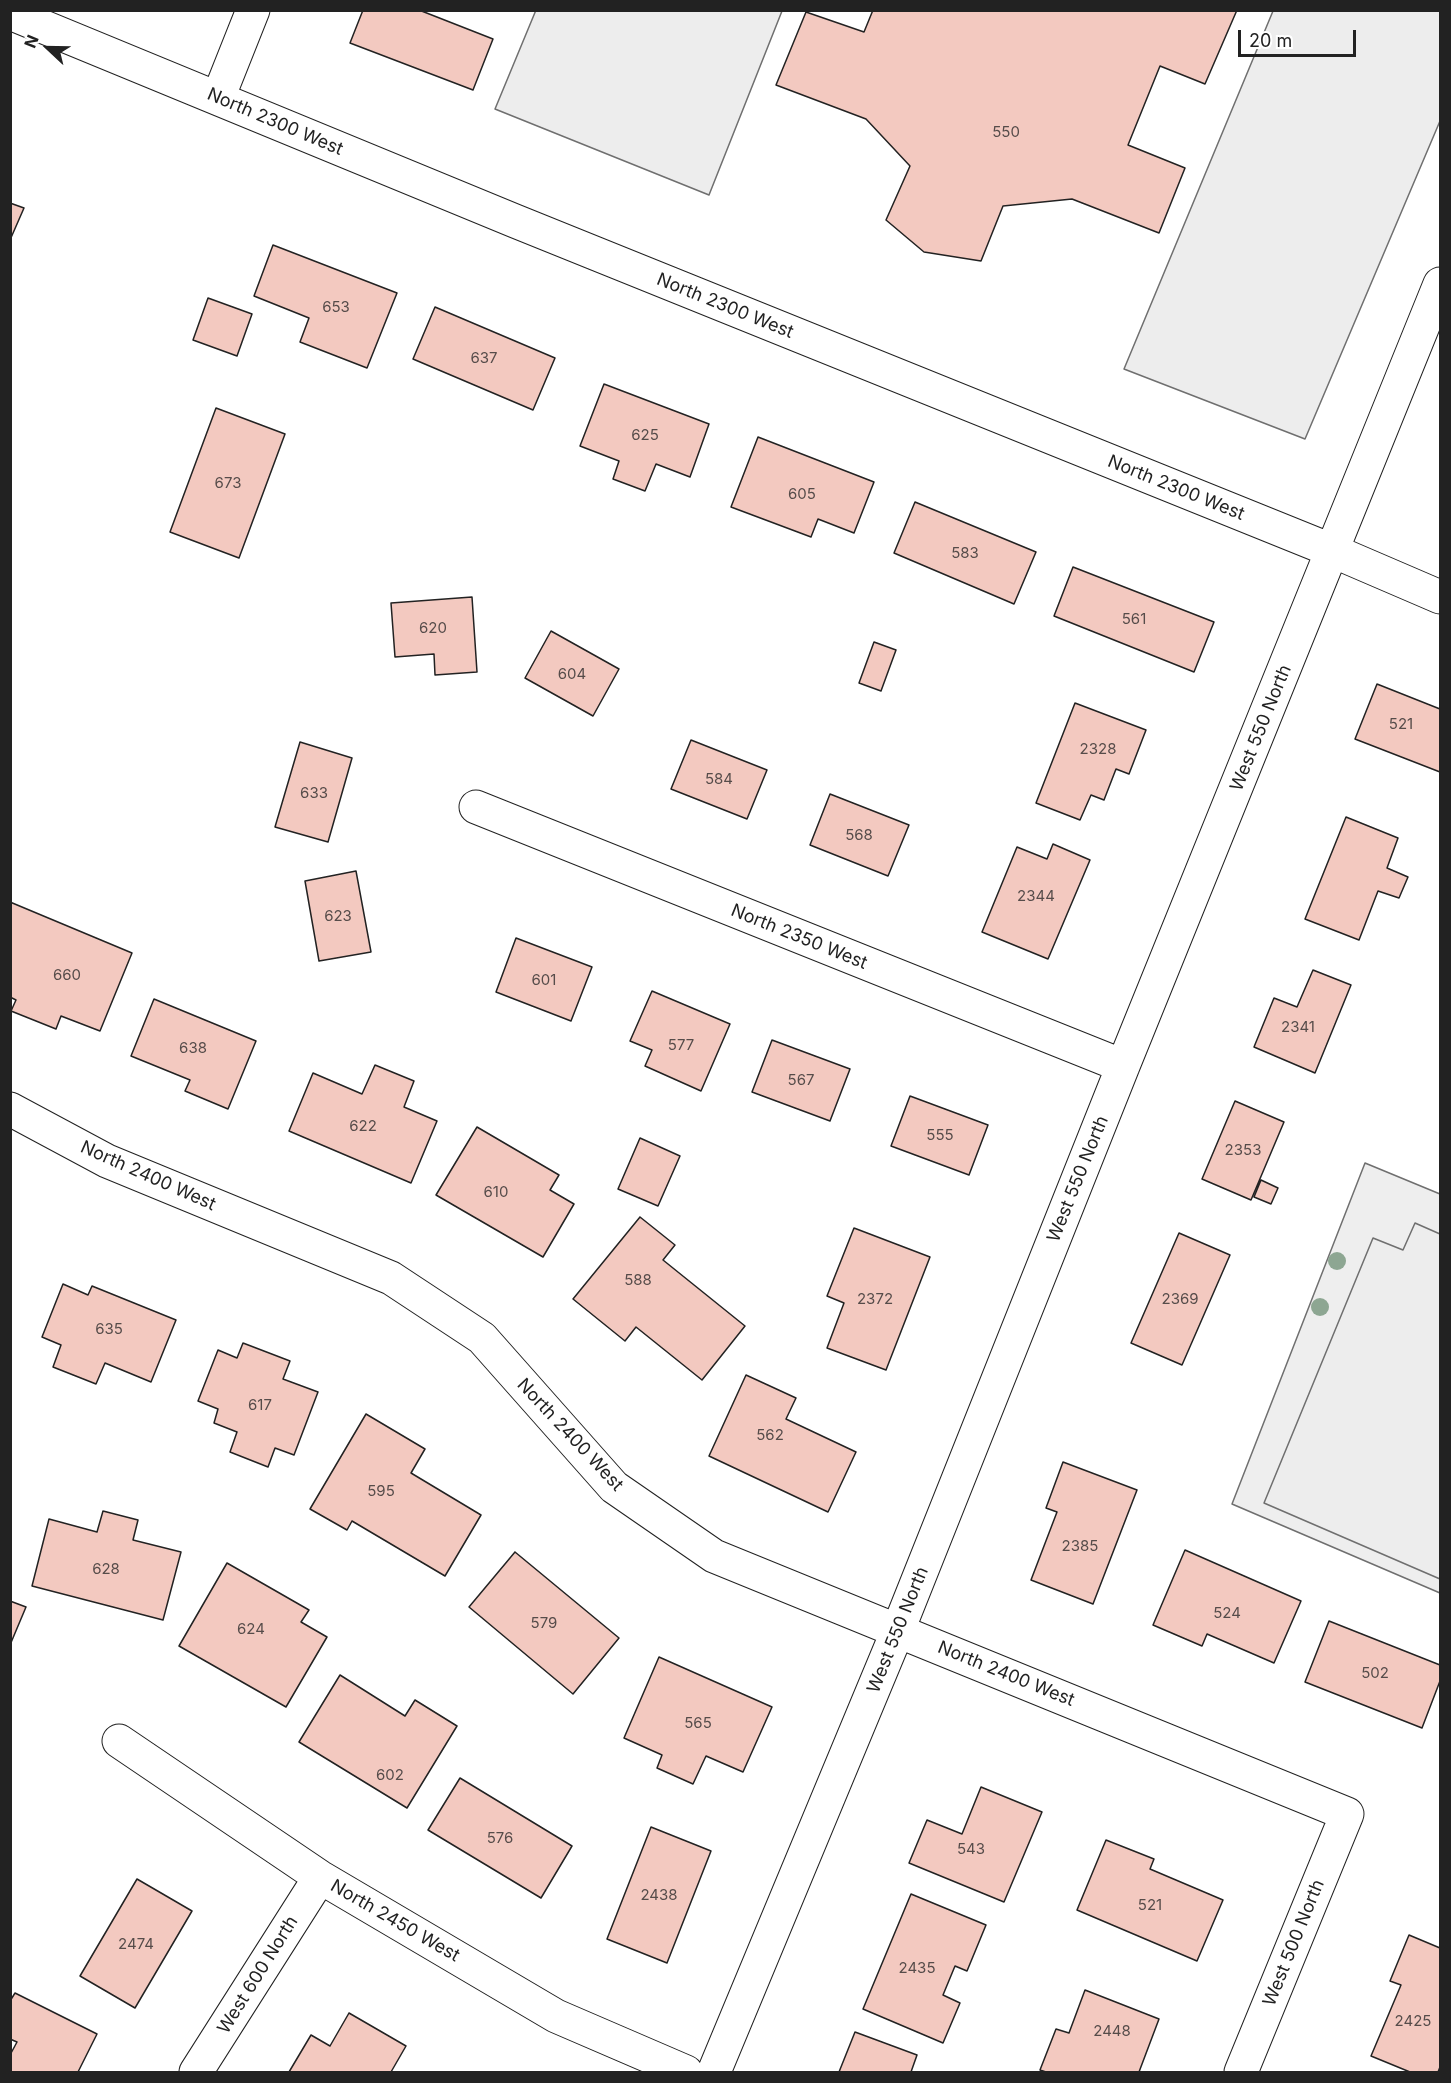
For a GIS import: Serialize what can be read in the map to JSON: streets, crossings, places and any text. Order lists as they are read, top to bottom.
{
  "streets": {
    "street": [
      "North 2300 West",
      "West 550 North",
      "North 2350 West",
      "North 2400 West",
      "North 2450 West",
      "West 500 North",
      "West 600 North"
    ]
  },
  "crossings": [
    ["North 2300 West", "West 550 North"],
    ["West 550 North", "North 2350 West"],
    ["West 550 North", "North 2400 West"],
    ["North 2400 West", "West 500 North"],
    ["North 2450 West", "West 600 North"]
  ],
  "house_numbers": [
    "550",
    "653",
    "637",
    "625",
    "673",
    "605",
    "583",
    "561",
    "620",
    "604",
    "521",
    "2328",
    "584",
    "633",
    "568",
    "2344",
    "623",
    "660",
    "601",
    "2341",
    "577",
    "638",
    "567",
    "622",
    "555",
    "2353",
    "610",
    "588",
    "2372",
    "2369",
    "635",
    "617",
    "562",
    "595",
    "2385",
    "628",
    "524",
    "579",
    "624",
    "502",
    "565",
    "602",
    "576",
    "543",
    "2438",
    "521",
    "2474",
    "2435",
    "2425",
    "2448"
  ],
  "scale_bar": "20 m",
  "north": "left"
}
